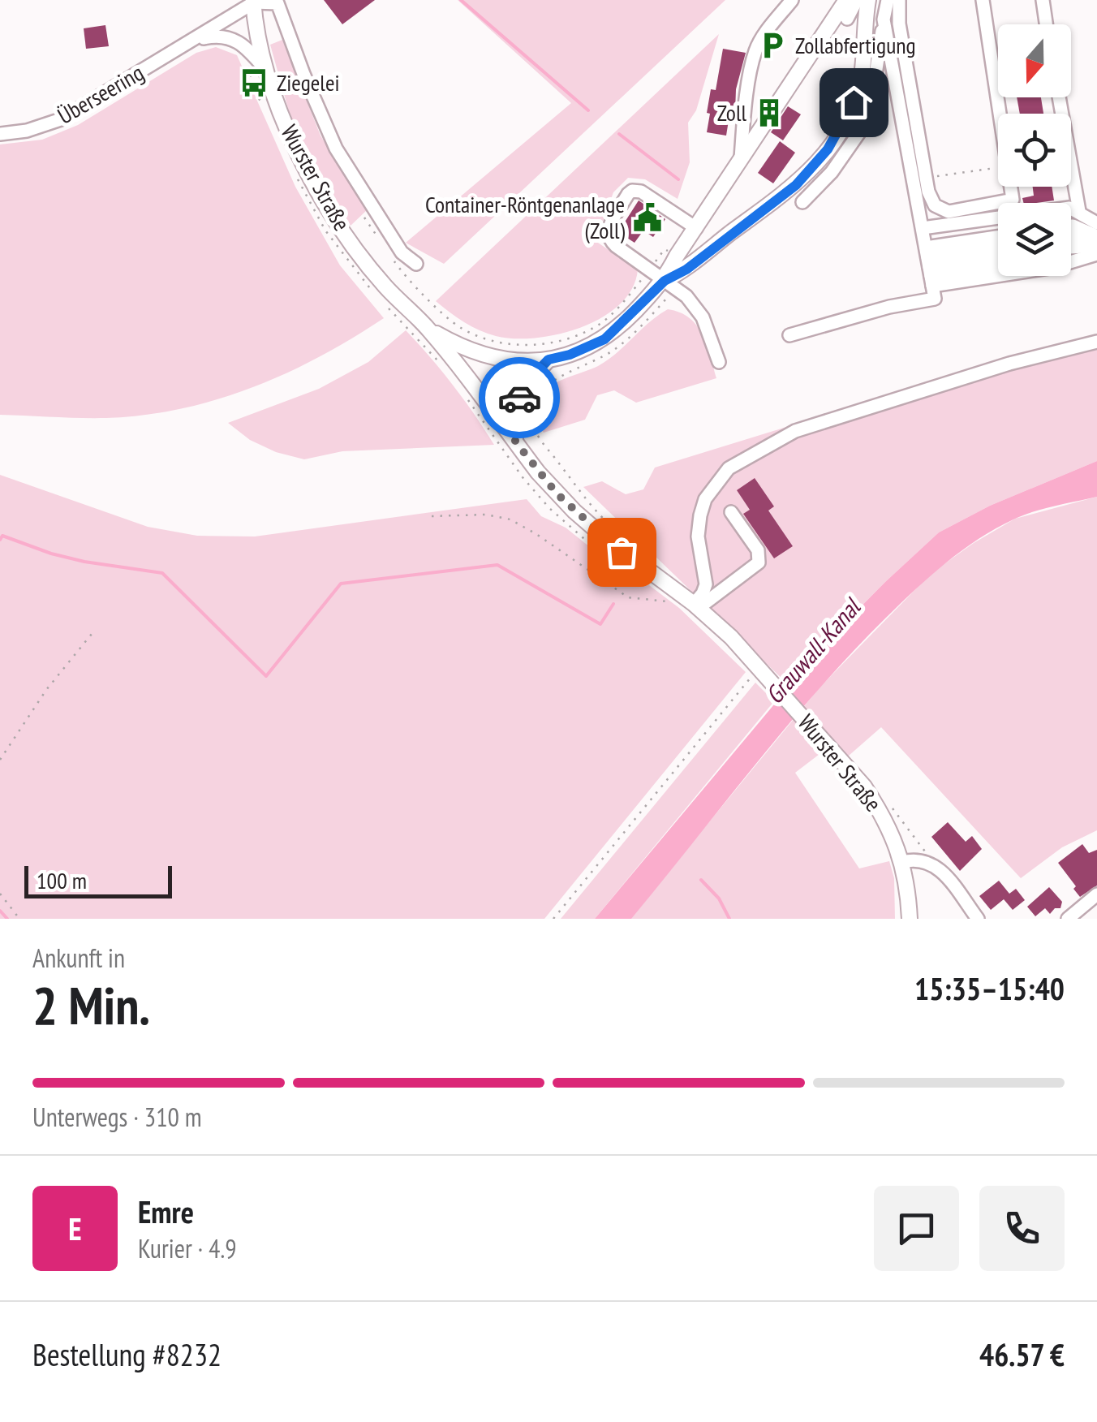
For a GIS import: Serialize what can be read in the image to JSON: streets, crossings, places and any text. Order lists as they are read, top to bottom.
{
  "streets": {
    "main road": ["Wurster Straße"],
    "street": ["Überseering"]
  },
  "crossings": [
    ["Überseering", "Wurster Straße"]
  ],
  "water": ["Grauwall-Kanal"],
  "places": {
    "parking": ["Zollabfertigung"],
    "bus stop": ["Ziegelei"],
    "building": ["Zoll"],
    "public building": ["Container-Röntgenanlage (Zoll)"]
  },
  "scale_bar": "100 m",
  "north": "bottom",
  "page": {
    "scale": "100 m",
    "heading": ["2 Min.", "Ankunft in", "15:35–15:40"],
    "panel": [
      "Emre",
      "Kurier · 4.9",
      "Bestellung #8232",
      "46.57 €"
    ],
    "bar": "Unterwegs · 310 m",
    "round": "E"
  }
}
